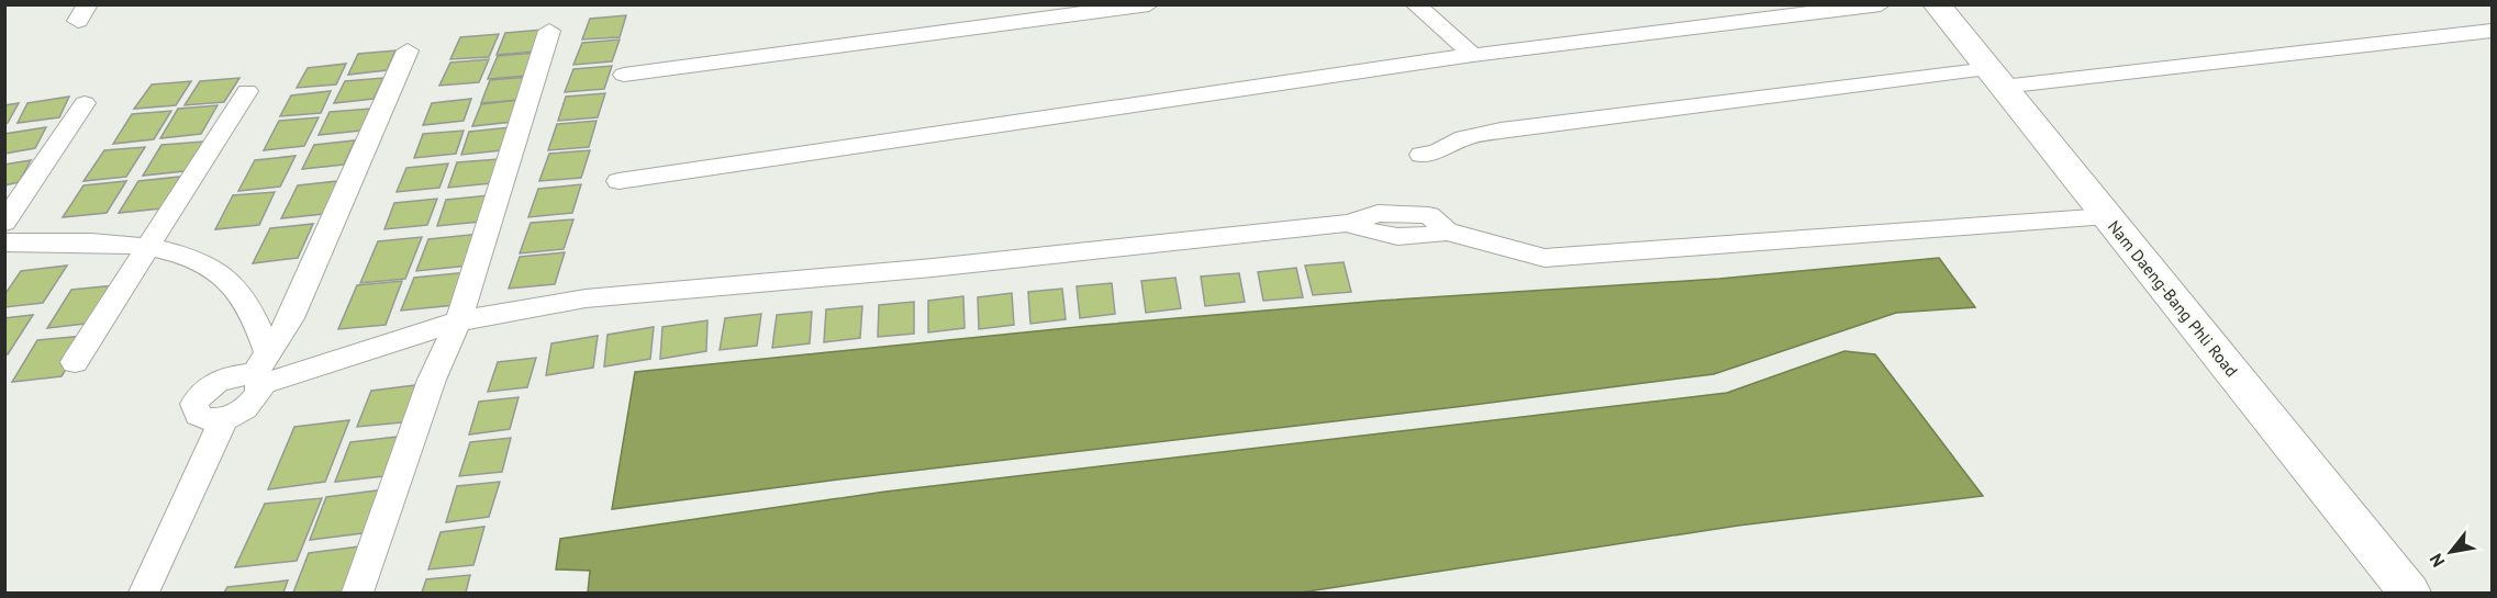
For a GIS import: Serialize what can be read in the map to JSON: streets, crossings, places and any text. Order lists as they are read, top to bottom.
{
  "streets": {
    "main road": ["Nam Daeng-Bang Phli Road"]
  },
  "north": "bottom left"
}
